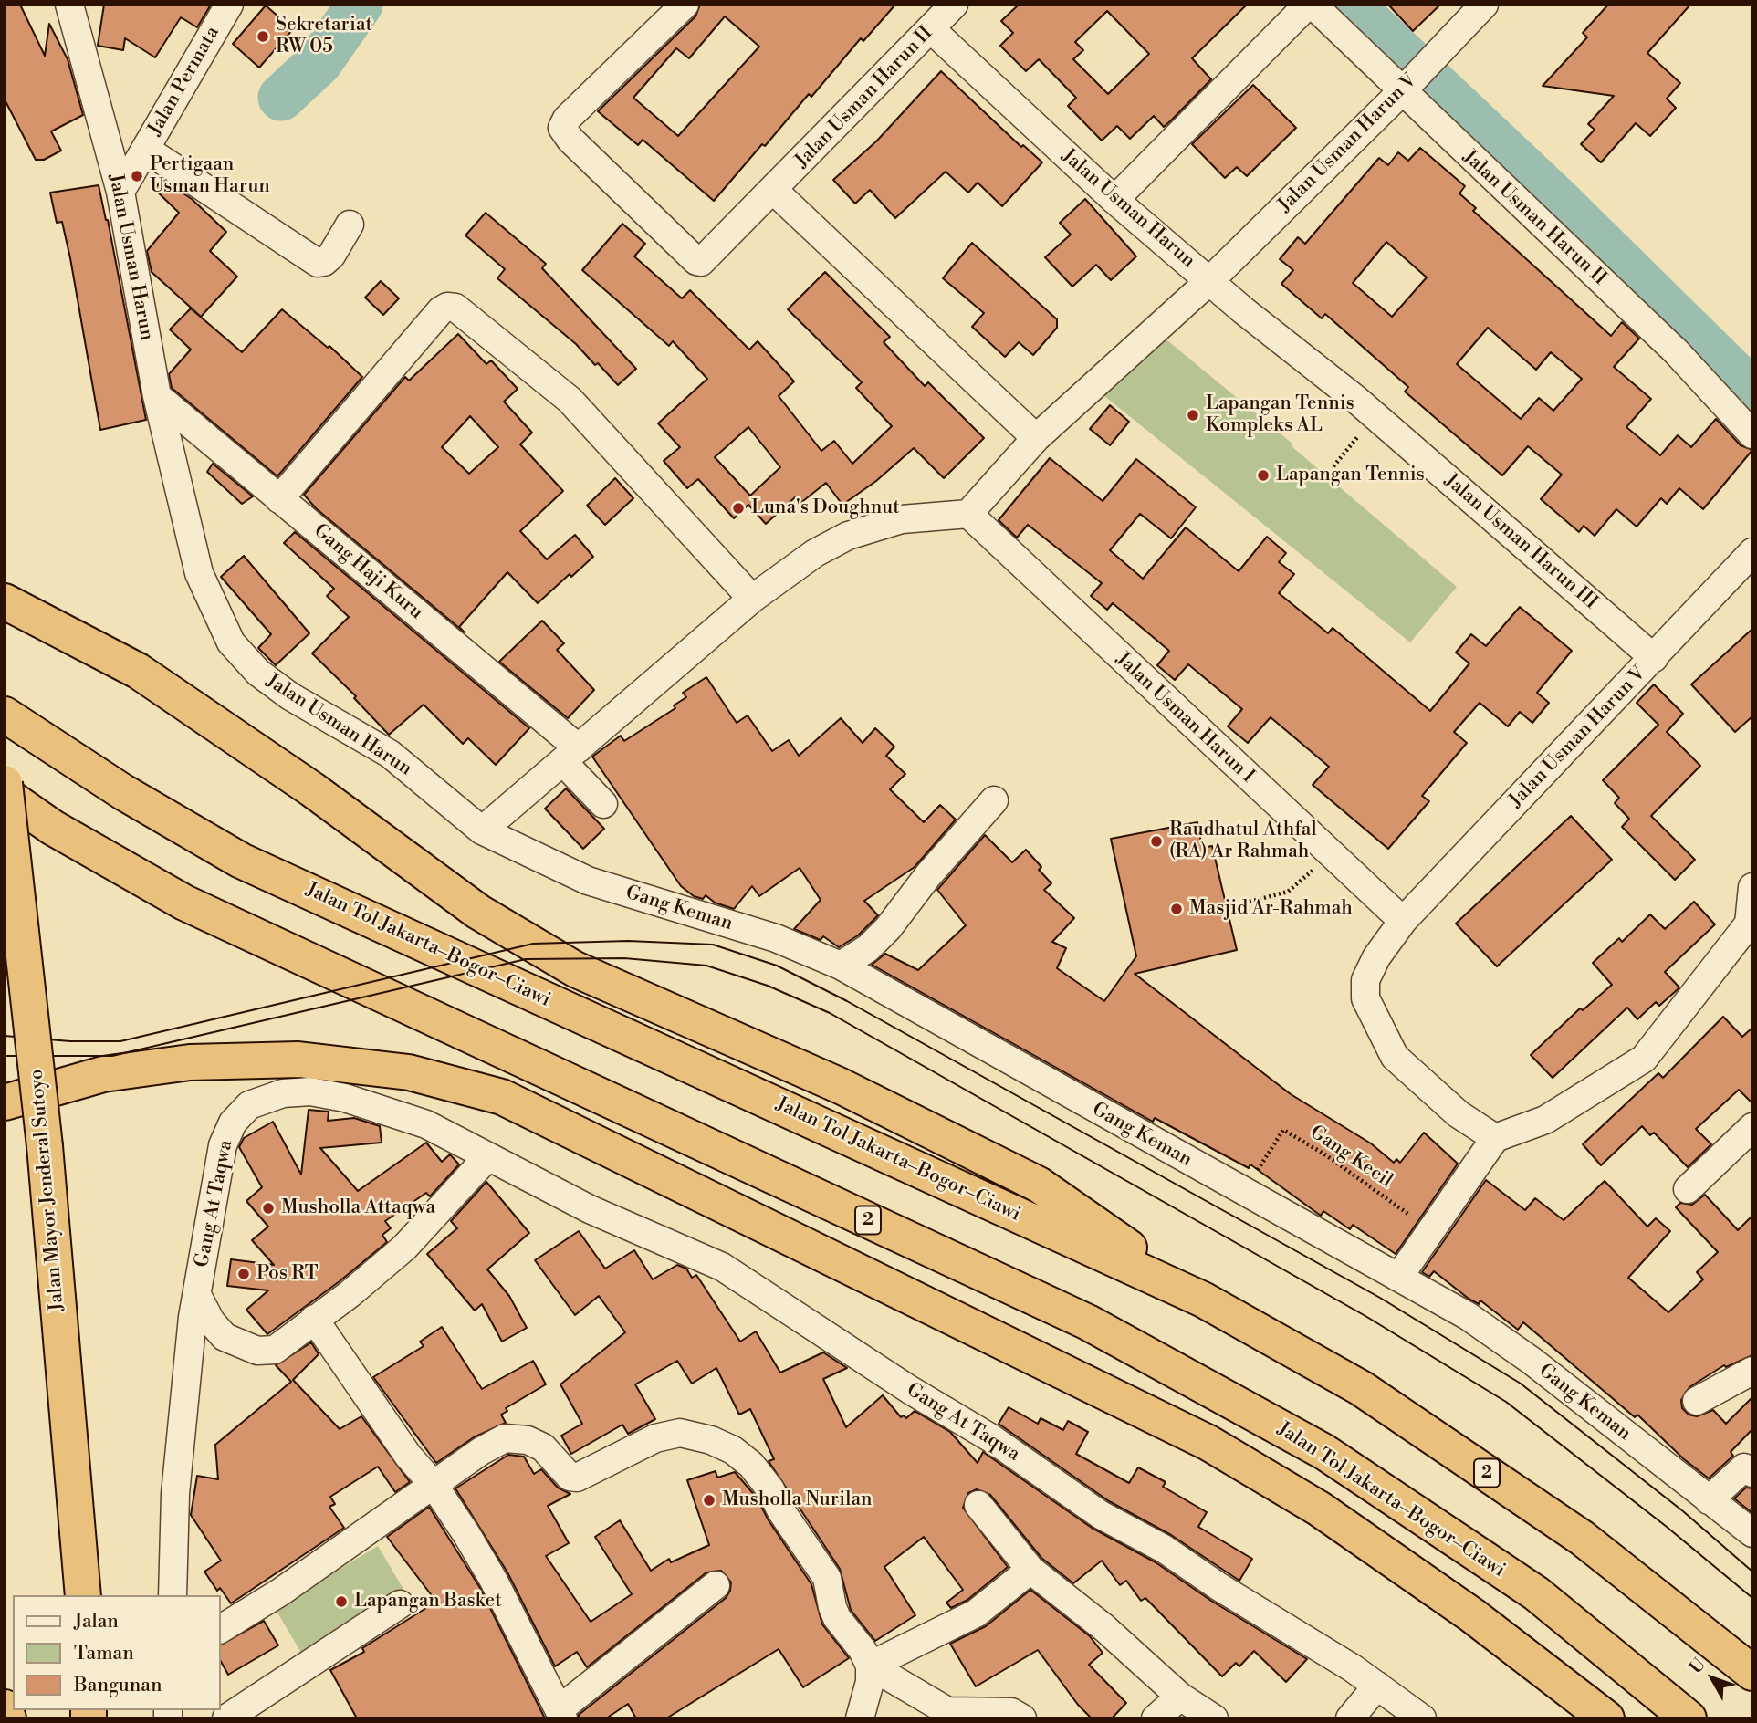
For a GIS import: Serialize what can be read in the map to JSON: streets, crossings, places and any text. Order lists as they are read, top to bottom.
{
  "streets": {
    "highway": ["Jalan Tol Jakarta–Bogor–Ciawi", "Jalan Mayor Jenderal Sutoyo", "2"],
    "street": [
      "Jalan Permata",
      "Jalan Usman Harun II",
      "Jalan Usman Harun V",
      "Jalan Usman Harun",
      "Jalan Usman Harun III",
      "Gang Haji Kuru",
      "Jalan Usman Harun I",
      "Gang Keman",
      "Gang At Taqwa"
    ],
    "path": ["Gang Kecil"]
  },
  "crossings": [
    ["Jalan Permata", "Jalan Usman Harun"],
    ["Jalan Usman Harun II", "Jalan Usman Harun V"],
    ["Jalan Usman Harun II", "Jalan Usman Harun"],
    ["Jalan Usman Harun V", "Jalan Usman Harun"],
    ["Jalan Usman Harun V", "Jalan Usman Harun III"],
    ["Jalan Usman Harun V", "Jalan Usman Harun I"],
    ["Jalan Usman Harun", "Jalan Usman Harun III"],
    ["Jalan Usman Harun", "Gang Haji Kuru"],
    ["Jalan Usman Harun", "Jalan Usman Harun I"],
    ["Jalan Usman Harun", "Gang Keman"],
    ["Gang Keman", "Gang Kecil"]
  ],
  "places": [
    "Sekretariat RW 05",
    "Pertigaan Usman Harun",
    "Lapangan Tennis Kompleks AL",
    "Lapangan Tennis",
    "Luna's Doughnut",
    "Raudhatul Athfal (RA) Ar Rahmah",
    "Masjid Ar-Rahmah",
    "Musholla Attaqwa",
    "Pos RT",
    "Musholla Nurilan",
    "Lapangan Basket"
  ],
  "legend": ["Jalan", "Taman", "Bangunan"],
  "north": "top left"
}
